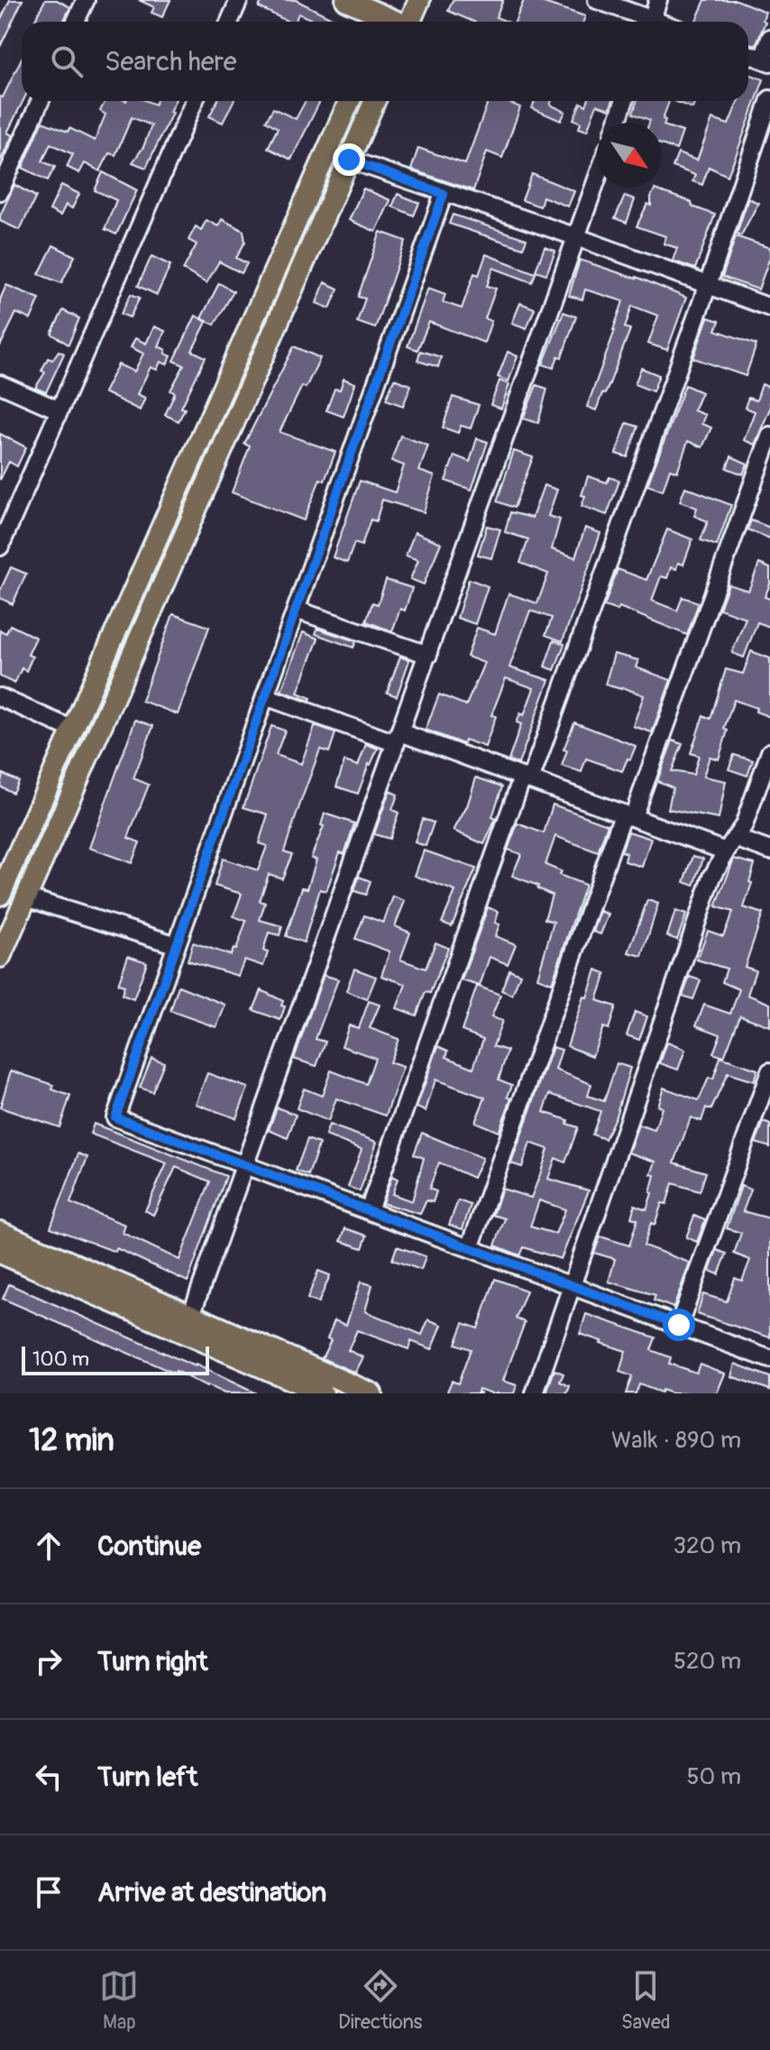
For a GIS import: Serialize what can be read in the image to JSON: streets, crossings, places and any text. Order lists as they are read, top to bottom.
{
  "scale_bar": "100 m",
  "north": "bottom right",
  "page": {
    "search": "Search here",
    "scale": "100 m",
    "heading": ["12 min", "Walk · 890 m"],
    "list": [
      ["Continue", "320 m"],
      ["Turn right", "520 m"],
      ["Turn left", "50 m"],
      "Arrive at destination"
    ],
    "nav": ["Map", "Directions", "Saved"]
  }
}
